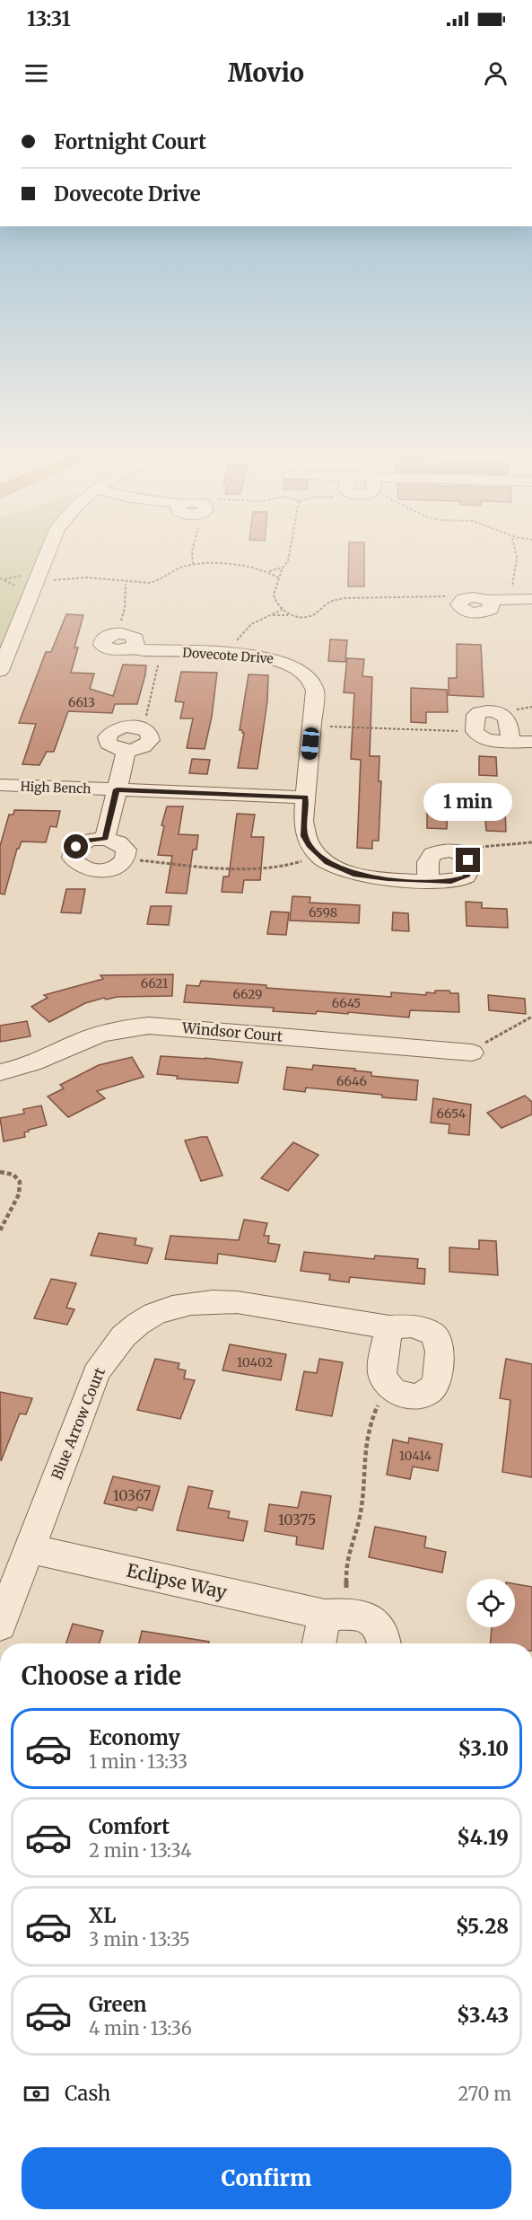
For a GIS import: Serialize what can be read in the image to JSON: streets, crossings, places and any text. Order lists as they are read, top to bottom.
{
  "streets": {
    "street": [
      "Dovecote Drive",
      "High Bench",
      "Windsor Court",
      "Blue Arrow Court",
      "Eclipse Way"
    ]
  },
  "crossings": [
    ["Dovecote Drive", "High Bench"],
    ["Blue Arrow Court", "Eclipse Way"]
  ],
  "house_numbers": [
    "6613",
    "6598",
    "6621",
    "6629",
    "6645",
    "6646",
    "6654",
    "10402",
    "10414",
    "10367",
    "10375"
  ],
  "page": {
    "status": "13:31",
    "header": "Movio",
    "banner": ["Fortnight Court", "Dovecote Drive"],
    "bubble": "1 min",
    "heading": "Choose a ride",
    "list": [
      {
        "name": "Economy",
        "note": "1 min · 13:33",
        "value": "$3.10"
      },
      {
        "name": "Comfort",
        "note": "2 min · 13:34",
        "value": "$4.19"
      },
      {
        "name": "XL",
        "note": "3 min · 13:35",
        "value": "$5.28"
      },
      {
        "name": "Green",
        "note": "4 min · 13:36",
        "value": "$3.43"
      }
    ],
    "pay": ["Cash", "270 m"],
    "buttons": "Confirm"
  }
}
